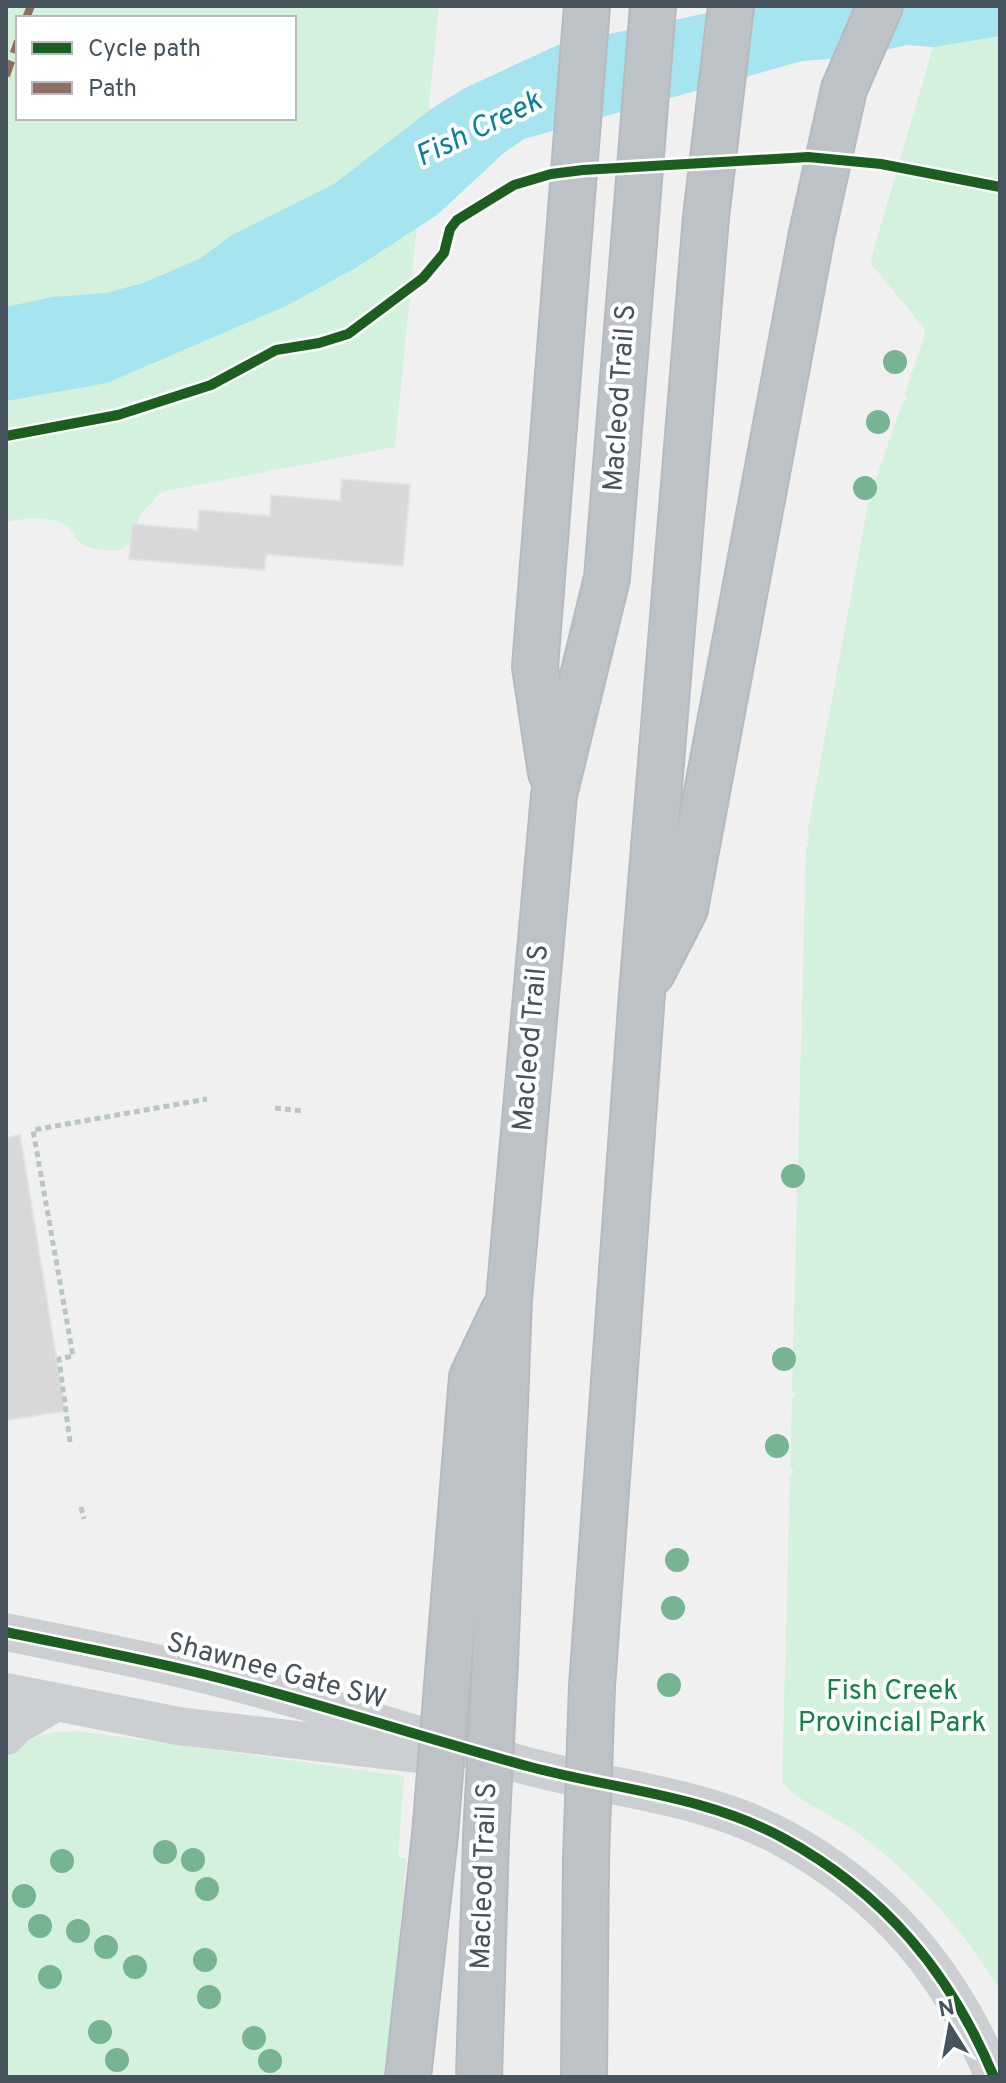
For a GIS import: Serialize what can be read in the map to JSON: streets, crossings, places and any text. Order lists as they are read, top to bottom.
{
  "streets": {
    "highway": ["Macleod Trail S"],
    "street": ["Shawnee Gate SW"]
  },
  "water": ["Fish Creek"],
  "parks": ["Fish Creek Provincial Park"],
  "legend": ["Cycle path", "Path"],
  "north": "top"
}
